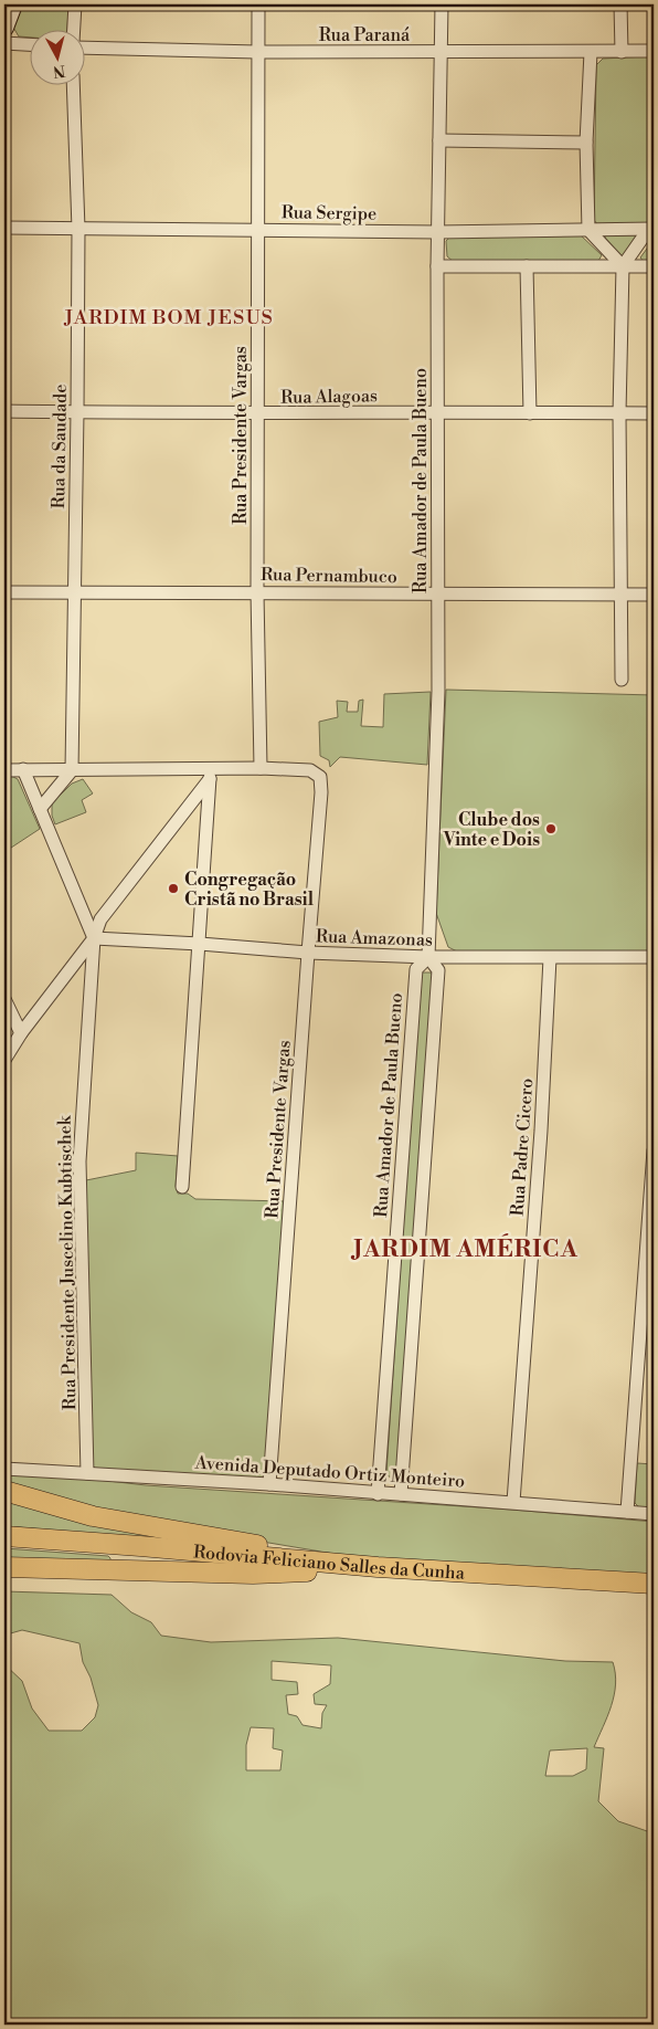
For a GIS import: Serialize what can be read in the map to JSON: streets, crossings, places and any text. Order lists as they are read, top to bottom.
{
  "streets": {
    "main road": ["Rodovia Feliciano Salles da Cunha"],
    "street": [
      "Rua Paraná",
      "Rua Sergipe",
      "Rua Alagoas",
      "Rua Presidente Vargas",
      "Rua da Saudade",
      "Rua Amador de Paula Bueno",
      "Rua Pernambuco",
      "Rua Amazonas",
      "Rua Padre Cicero",
      "Rua Presidente Juscelino Kubtischek",
      "Avenida Deputado Ortiz Monteiro"
    ]
  },
  "crossings": [
    ["Rua Paraná", "Rua Presidente Vargas"],
    ["Rua Paraná", "Rua Amador de Paula Bueno"],
    ["Rua Sergipe", "Rua Presidente Vargas"],
    ["Rua Sergipe", "Rua da Saudade"],
    ["Rua Sergipe", "Rua Amador de Paula Bueno"],
    ["Rua Alagoas", "Rua Presidente Vargas"],
    ["Rua Alagoas", "Rua da Saudade"],
    ["Rua Alagoas", "Rua Amador de Paula Bueno"],
    ["Rua Presidente Vargas", "Rua Pernambuco"],
    ["Rua Presidente Vargas", "Rua Amazonas"],
    ["Rua Presidente Vargas", "Avenida Deputado Ortiz Monteiro"],
    ["Rua da Saudade", "Rua Pernambuco"],
    ["Rua Amador de Paula Bueno", "Rua Pernambuco"],
    ["Rua Amador de Paula Bueno", "Rua Amazonas"],
    ["Rua Amador de Paula Bueno", "Avenida Deputado Ortiz Monteiro"],
    ["Rua Amazonas", "Rua Padre Cicero"],
    ["Rua Amazonas", "Rua Presidente Juscelino Kubtischek"],
    ["Rua Padre Cicero", "Avenida Deputado Ortiz Monteiro"],
    ["Rua Presidente Juscelino Kubtischek", "Avenida Deputado Ortiz Monteiro"]
  ],
  "districts": ["JARDIM BOM JESUS", "JARDIM AMÉRICA"],
  "places": ["Clube dos Vinte e Dois", "Congregação Cristã no Brasil"],
  "north": "bottom"
}
